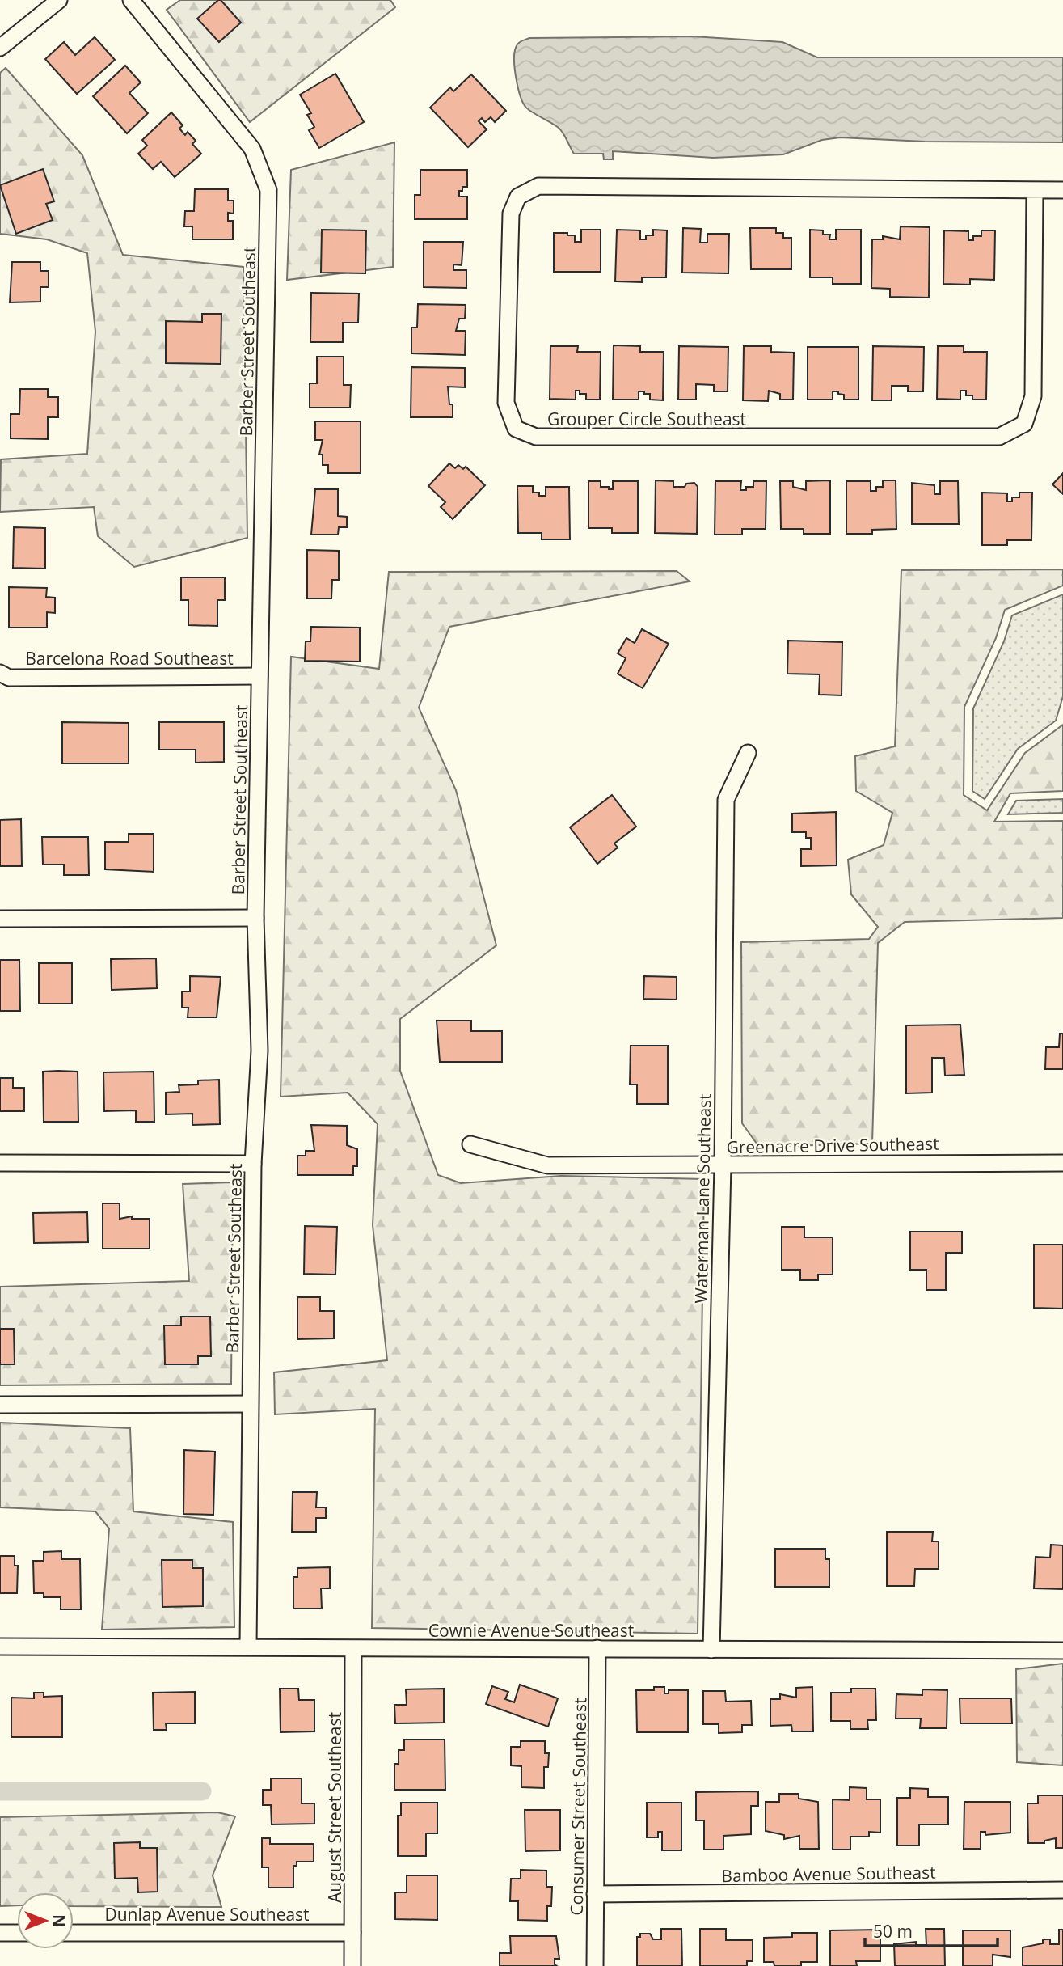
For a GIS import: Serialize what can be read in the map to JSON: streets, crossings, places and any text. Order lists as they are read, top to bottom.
{
  "streets": {
    "street": [
      "Barber Street Southeast",
      "Grouper Circle Southeast",
      "Barcelona Road Southeast",
      "Greenacre Drive Southeast",
      "Waterman Lane Southeast",
      "Cownie Avenue Southeast",
      "Consumer Street Southeast",
      "August Street Southeast",
      "Bamboo Avenue Southeast",
      "Dunlap Avenue Southeast"
    ]
  },
  "crossings": [
    ["Barber Street Southeast", "Barcelona Road Southeast"],
    ["Barber Street Southeast", "Cownie Avenue Southeast"],
    ["Greenacre Drive Southeast", "Waterman Lane Southeast"],
    ["Waterman Lane Southeast", "Cownie Avenue Southeast"],
    ["Cownie Avenue Southeast", "Consumer Street Southeast"],
    ["Cownie Avenue Southeast", "August Street Southeast"],
    ["Consumer Street Southeast", "Bamboo Avenue Southeast"],
    ["August Street Southeast", "Dunlap Avenue Southeast"]
  ],
  "scale_bar": "50 m",
  "north": "right"
}
